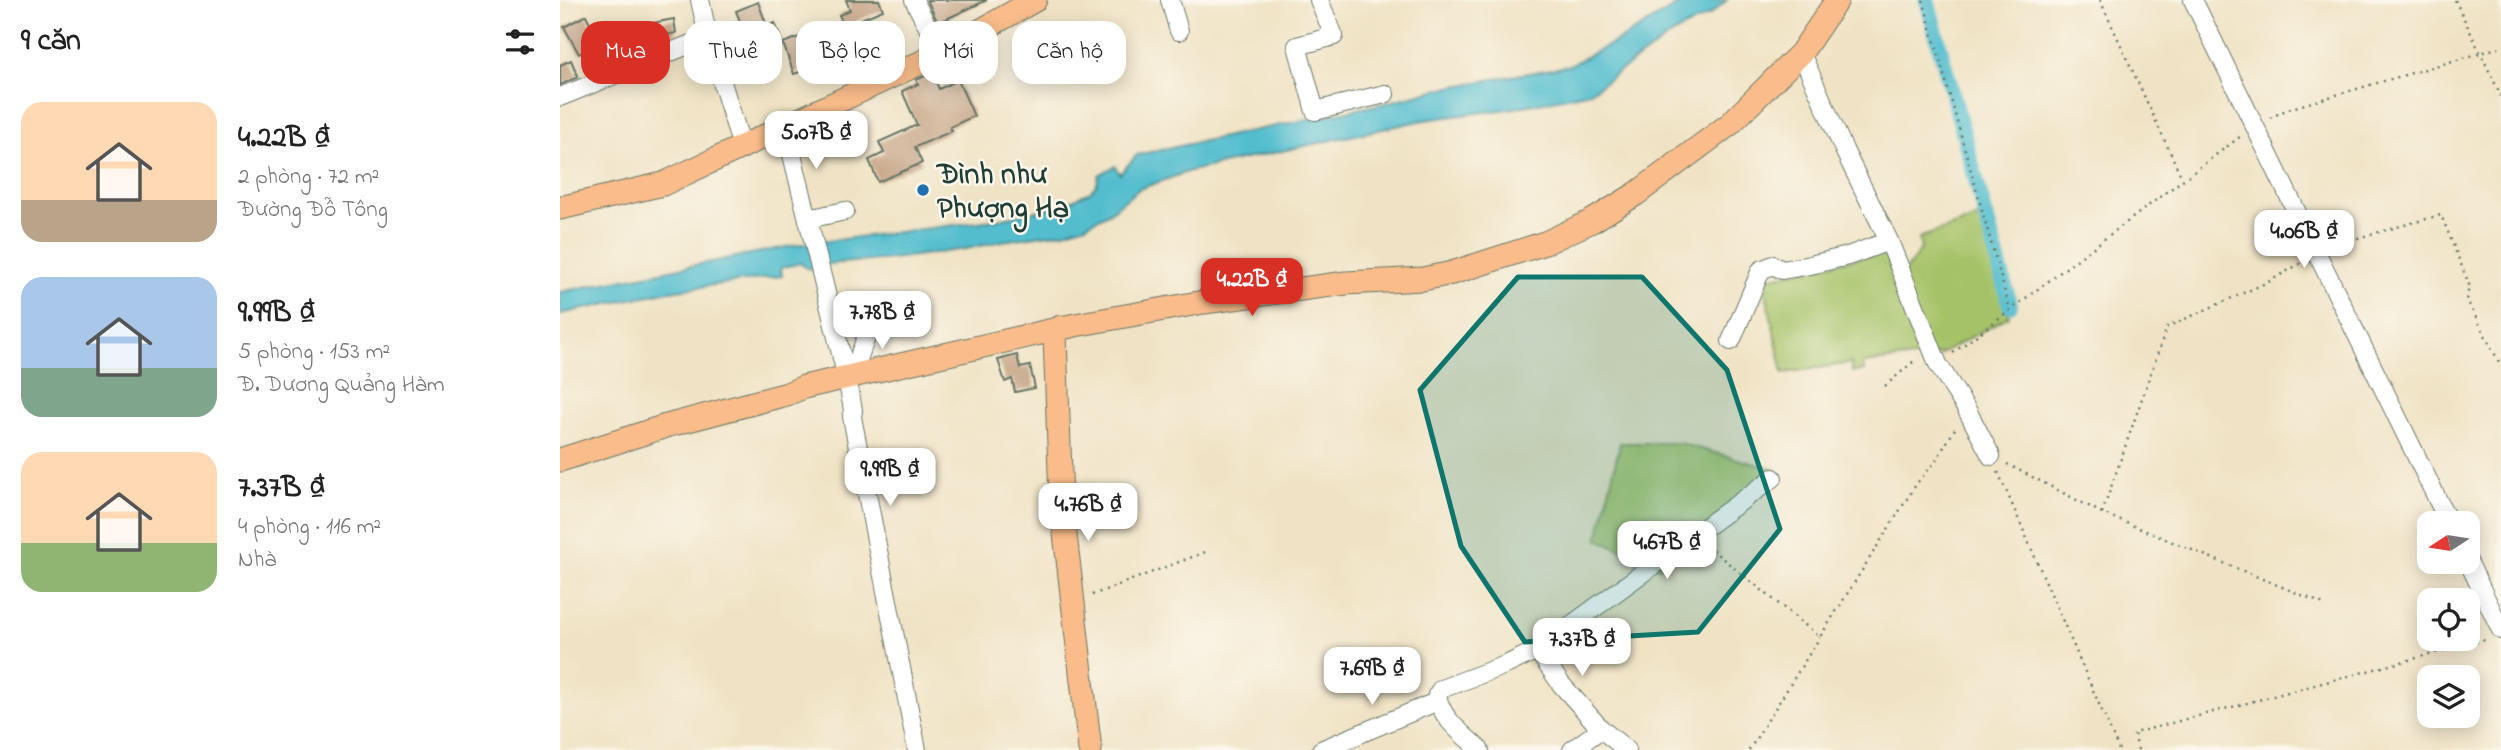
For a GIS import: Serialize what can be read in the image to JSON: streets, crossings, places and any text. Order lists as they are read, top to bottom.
{
  "places": ["Đình như Phượng Hạ"],
  "north": "left",
  "page": {
    "heading": "9 căn",
    "chip": [
      "Mua",
      "Thuê",
      "Bộ lọc",
      "Mới",
      "Căn hộ"
    ],
    "list": [
      {
        "name": "4.22B ₫",
        "note": "2 phòng · 72 m² · Đường Đỗ Tông"
      },
      {
        "name": "9.99B ₫",
        "note": "5 phòng · 153 m² · Đ. Dương Quảng Hàm"
      },
      {
        "name": "7.37B ₫",
        "note": "4 phòng · 116 m² · Nhà"
      }
    ],
    "price": [
      "5.07B ₫",
      "4.06B ₫",
      "4.22B ₫",
      "7.78B ₫",
      "9.99B ₫",
      "4.76B ₫",
      "4.67B ₫",
      "7.37B ₫",
      "7.69B ₫"
    ]
  }
}
